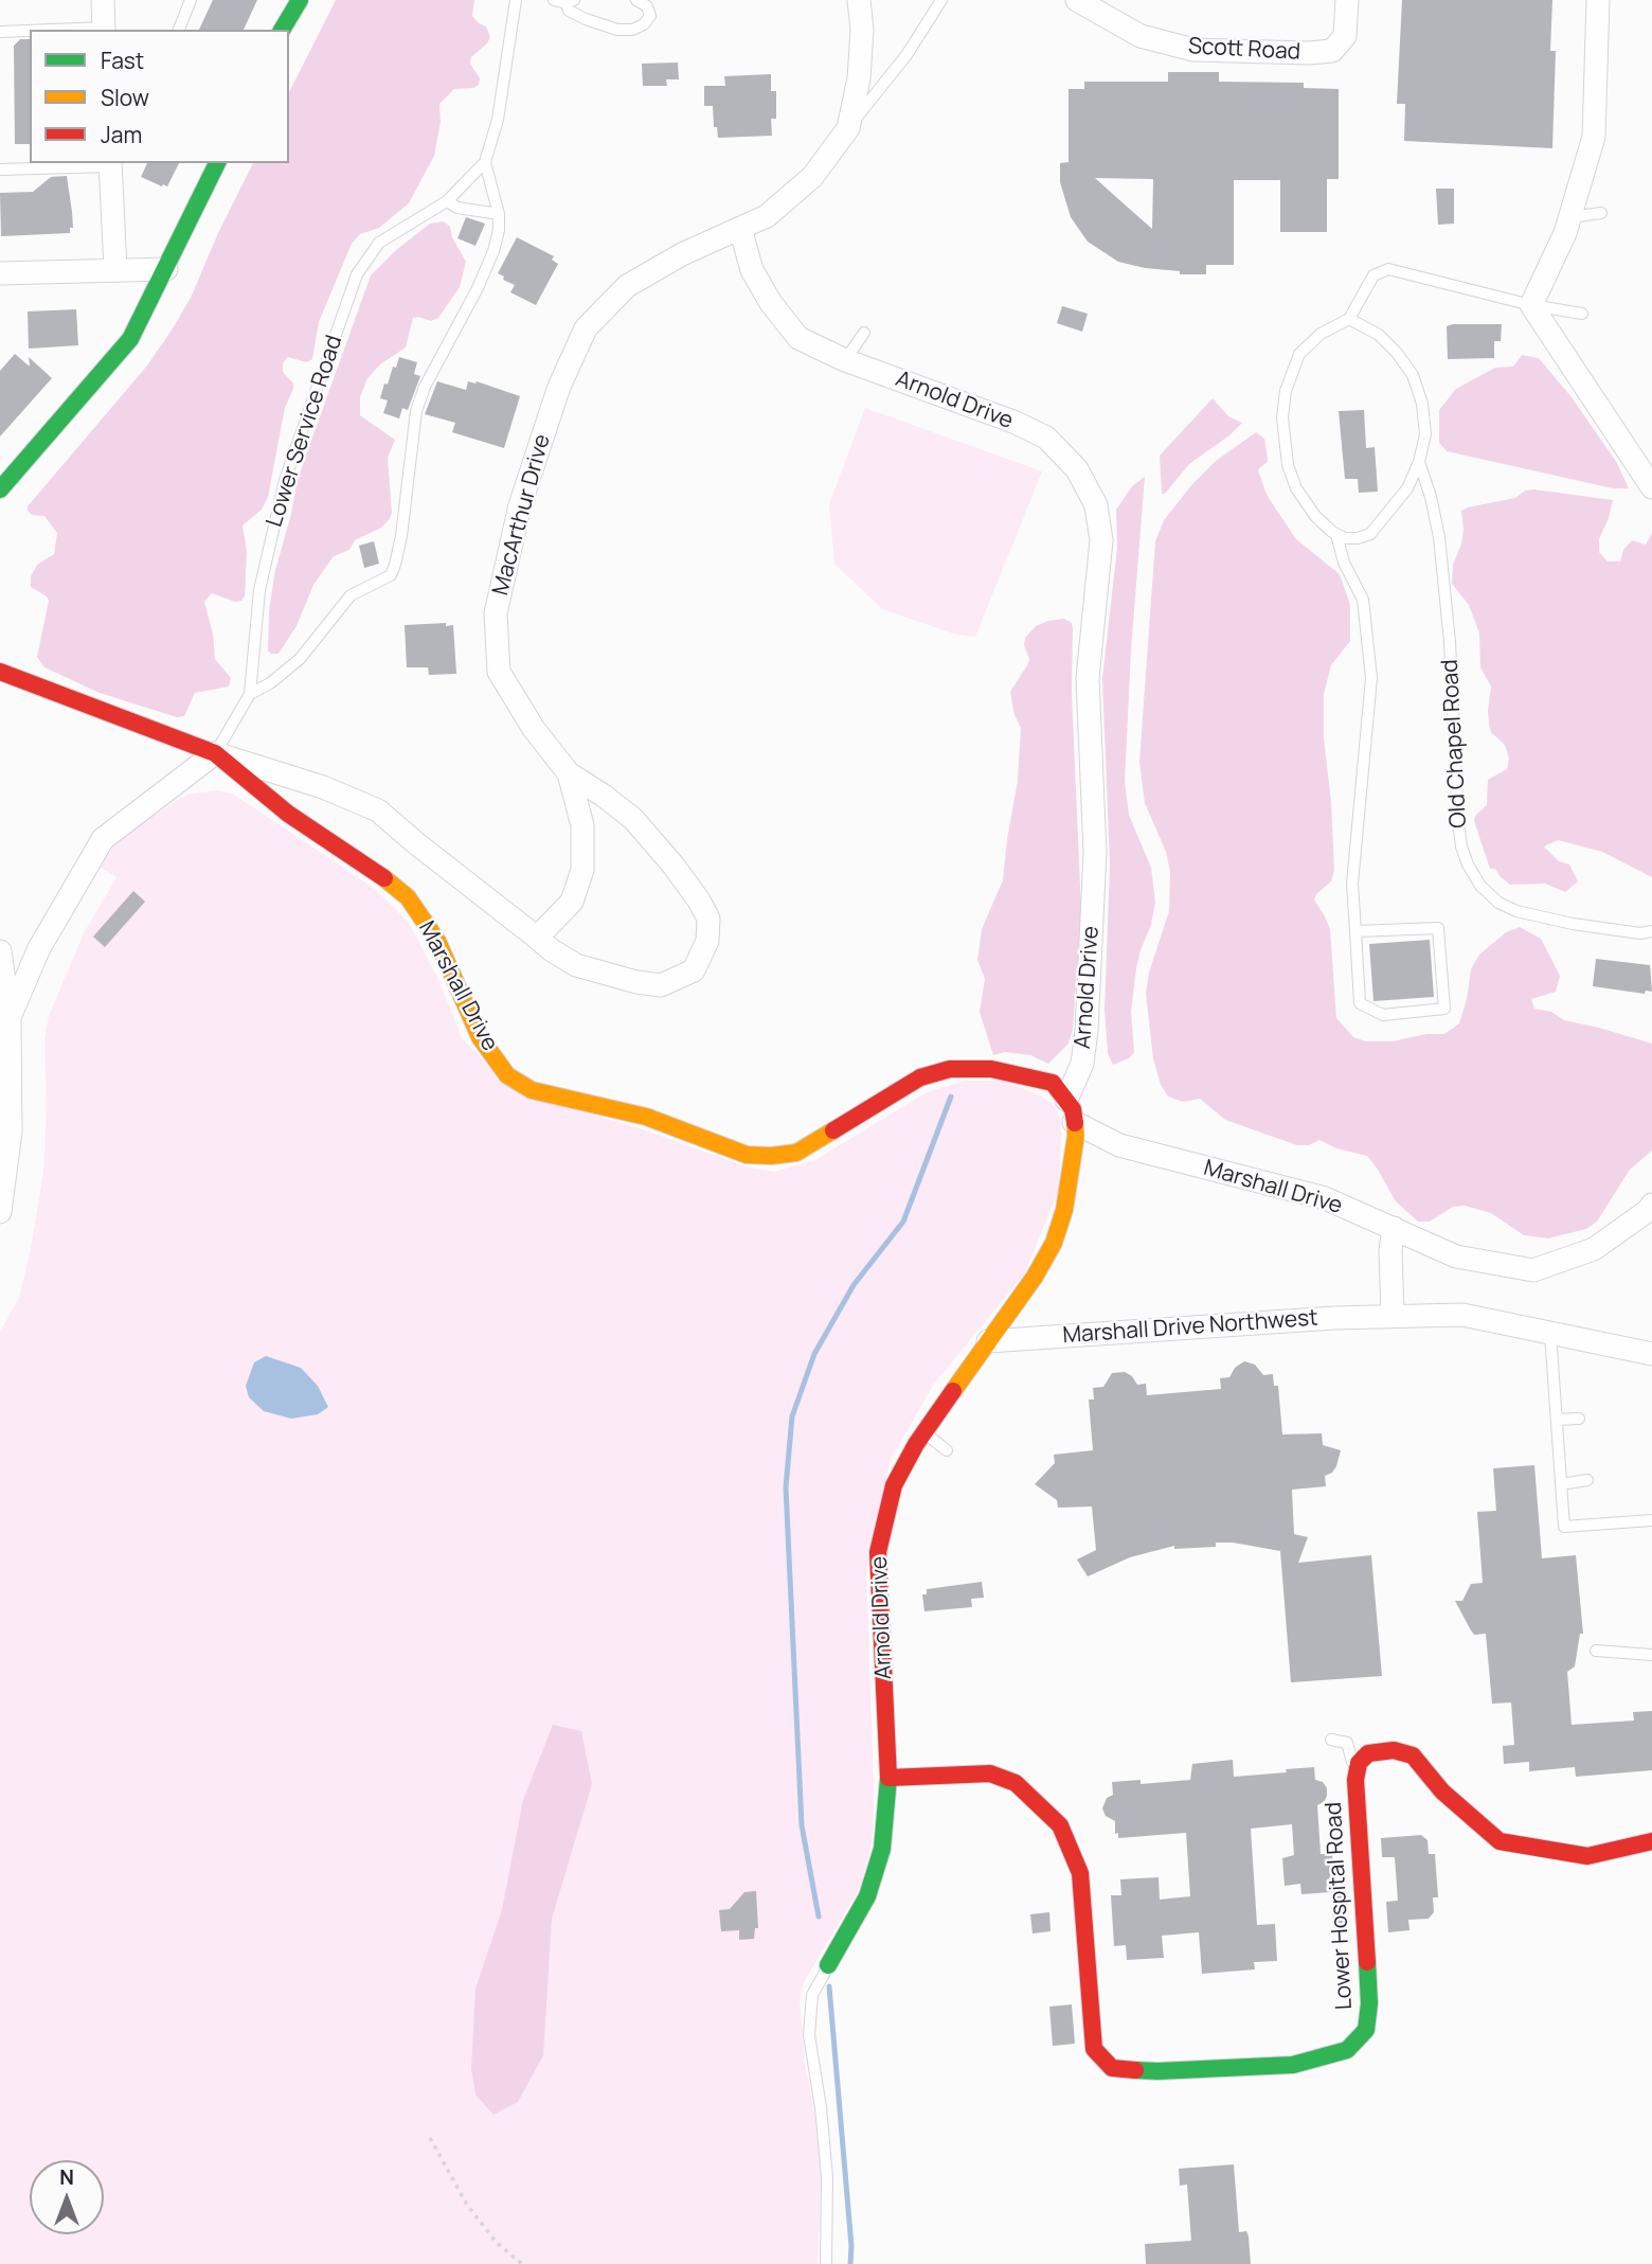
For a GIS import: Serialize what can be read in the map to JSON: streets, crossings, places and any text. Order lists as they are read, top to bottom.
{
  "streets": {
    "street": [
      "Scott Road",
      "Arnold Drive",
      "MacArthur Drive",
      "Marshall Drive",
      "Marshall Drive Northwest",
      "Lower Hospital Road"
    ],
    "lane": ["Lower Service Road", "Old Chapel Road"]
  },
  "crossings": [
    ["Arnold Drive", "MacArthur Drive"],
    ["Arnold Drive", "Marshall Drive"],
    ["Arnold Drive", "Marshall Drive Northwest"],
    ["Arnold Drive", "Lower Hospital Road"],
    ["Lower Service Road", "Marshall Drive"]
  ],
  "legend": ["Fast", "Slow", "Jam"],
  "north": "top"
}
